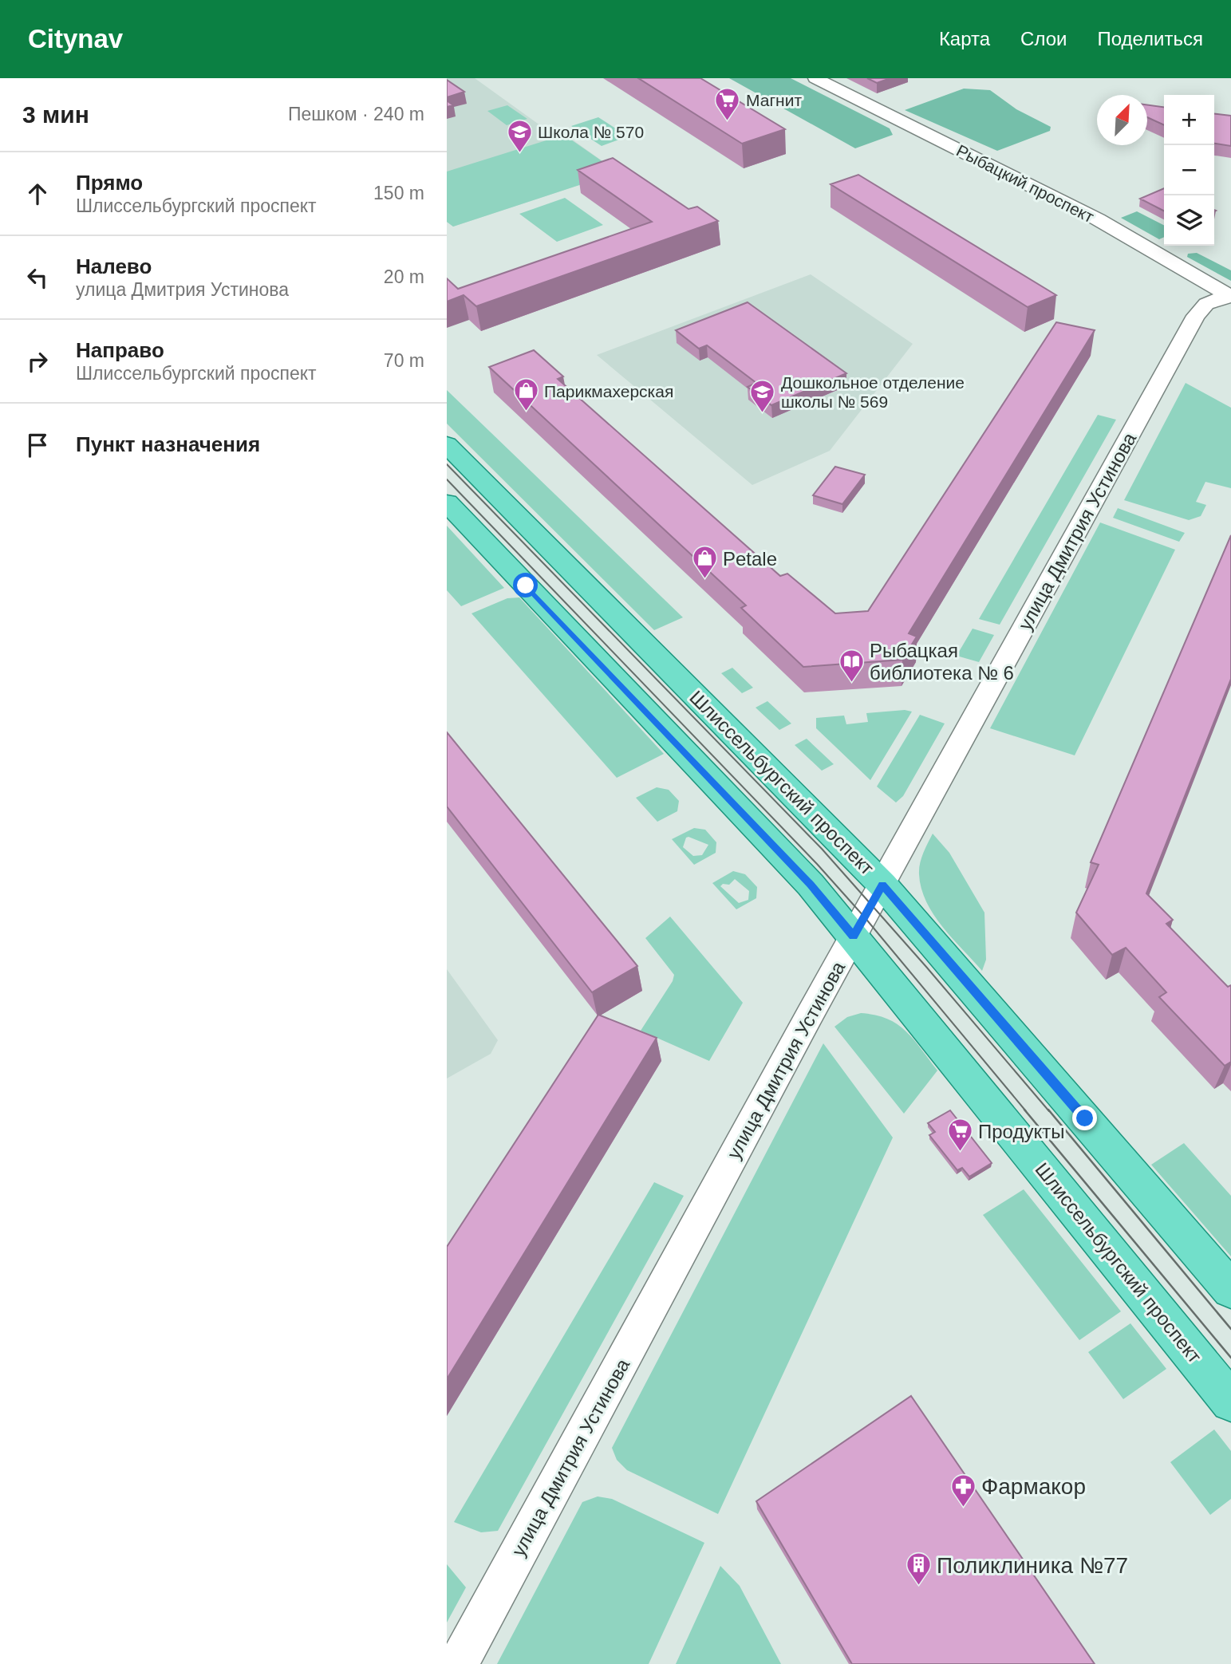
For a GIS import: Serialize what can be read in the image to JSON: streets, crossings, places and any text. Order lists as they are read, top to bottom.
{
  "streets": {
    "main road": ["Шлиссельбургский проспект"],
    "street": ["Рыбацкий проспект", "улица Дмитрия Устинова"]
  },
  "crossings": [
    ["Рыбацкий проспект", "улица Дмитрия Устинова"],
    ["улица Дмитрия Устинова", "Шлиссельбургский проспект"]
  ],
  "places": {
    "supermarket": ["Магнит", "Продукты"],
    "school or university": ["Школа № 570", "Дошкольное отделение школы № 569"],
    "shop": ["Парикмахерская", "Petale"],
    "library": ["Рыбацкая библиотека № 6"],
    "pharmacy": ["Фармакор"],
    "building": ["Поликлиника №77"]
  },
  "north": "top right",
  "page": {
    "header": "Citynav",
    "nav": ["Карта", "Слои", "Поделиться"],
    "heading": ["3 мин", "Пешком · 240 m"],
    "map_buttons": ["+", "−"],
    "list": [
      ["Прямо", "Шлиссельбургский проспект", "150 m"],
      ["Налево", "улица Дмитрия Устинова", "20 m"],
      ["Направо", "Шлиссельбургский проспект", "70 m"],
      "Пункт назначения"
    ]
  }
}
